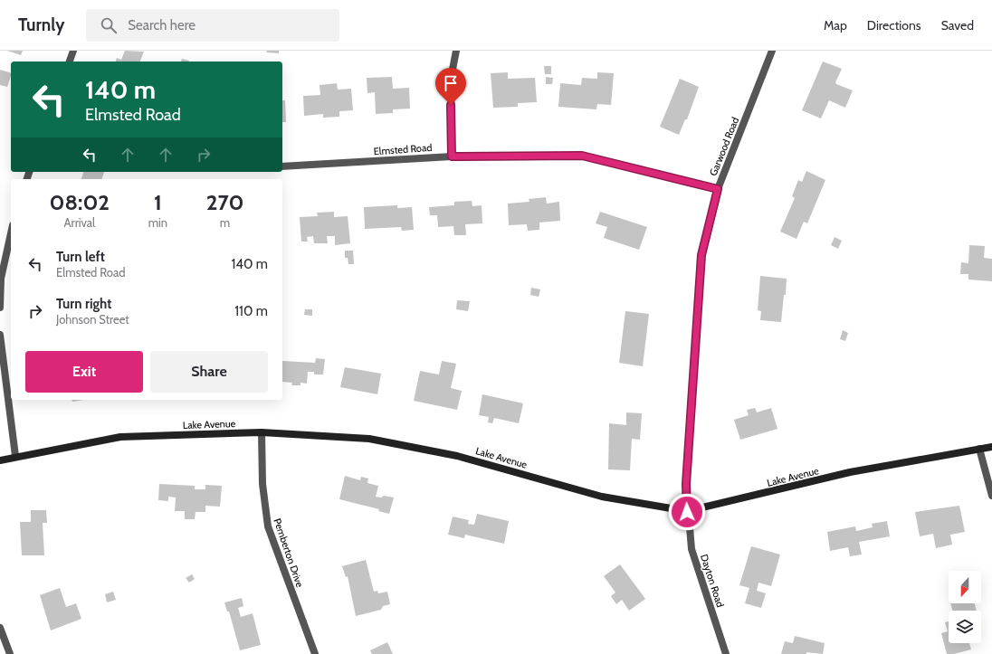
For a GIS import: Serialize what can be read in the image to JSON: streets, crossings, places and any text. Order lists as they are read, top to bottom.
{
  "streets": {
    "street": [
      "Garwood Road",
      "Elmsted Road",
      "Lake Avenue",
      "Pemberton Drive",
      "Dayton Road"
    ]
  },
  "crossings": [
    ["Garwood Road", "Elmsted Road"],
    ["Garwood Road", "Lake Avenue"],
    ["Garwood Road", "Dayton Road"],
    ["Lake Avenue", "Pemberton Drive"],
    ["Lake Avenue", "Dayton Road"]
  ],
  "north": "bottom",
  "page": {
    "header": "Turnly",
    "search": "Search here",
    "nav": ["Map", "Directions", "Saved"],
    "turn": ["140 m", "Elmsted Road"],
    "eta": [
      "08:02",
      "Arrival",
      "1",
      "min",
      "270",
      "m"
    ],
    "list": [
      {
        "name": "Turn left",
        "note": "Elmsted Road",
        "value": "140 m"
      },
      {
        "name": "Turn right",
        "note": "Johnson Street",
        "value": "110 m"
      }
    ],
    "buttons": ["Exit", "Share"]
  }
}
